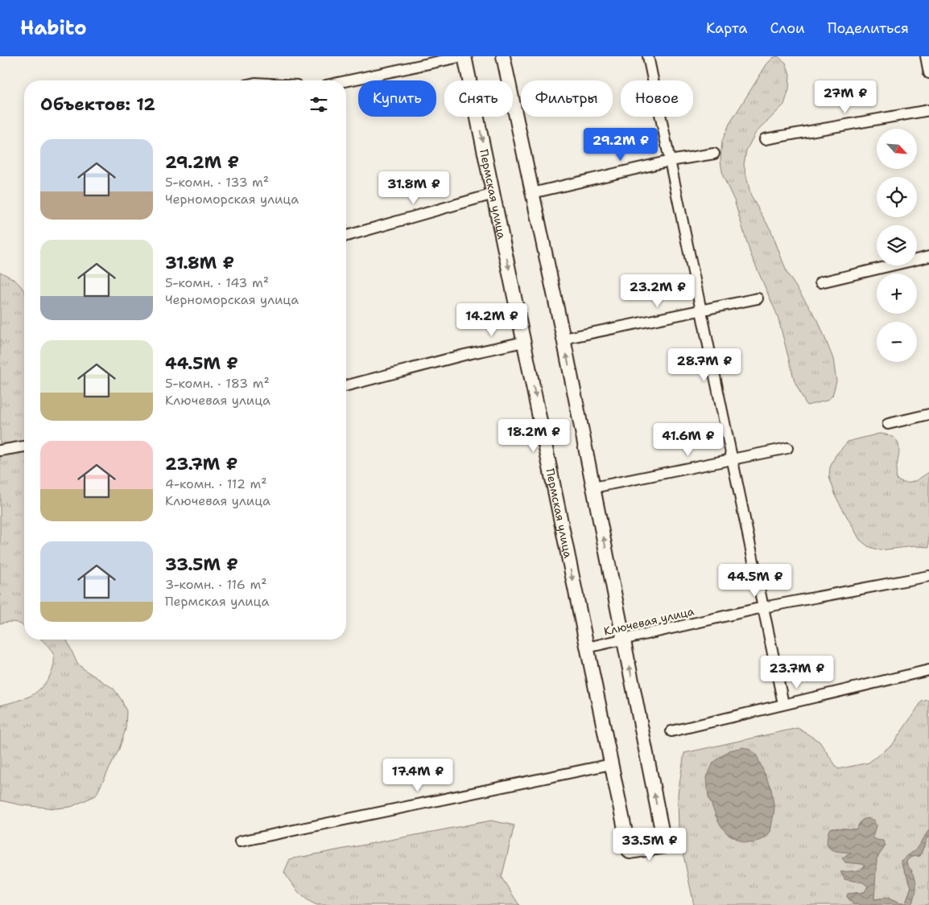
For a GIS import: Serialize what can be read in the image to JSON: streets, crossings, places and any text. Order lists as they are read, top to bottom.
{
  "streets": {
    "street": ["Пермская улица", "Ключевая улица"]
  },
  "crossings": [
    ["Пермская улица", "Ключевая улица"]
  ],
  "north": "bottom right",
  "page": {
    "header": "Habito",
    "nav": ["Карта", "Слои", "Поделиться"],
    "price": [
      "27M ₽",
      "29.2M ₽",
      "31.8M ₽",
      "23.2M ₽",
      "14.2M ₽",
      "28.7M ₽",
      "18.2M ₽",
      "41.6M ₽",
      "44.5M ₽",
      "23.7M ₽",
      "17.4M ₽",
      "33.5M ₽"
    ],
    "chip": [
      "Купить",
      "Снять",
      "Фильтры",
      "Новое"
    ],
    "heading": "Объектов: 12",
    "map_buttons": ["+", "−"],
    "list": [
      {
        "name": "29.2M ₽",
        "note": "5-комн. · 133 m² · Черноморская улица"
      },
      {
        "name": "31.8M ₽",
        "note": "5-комн. · 143 m² · Черноморская улица"
      },
      {
        "name": "44.5M ₽",
        "note": "5-комн. · 183 m² · Ключевая улица"
      },
      {
        "name": "23.7M ₽",
        "note": "4-комн. · 112 m² · Ключевая улица"
      },
      {
        "name": "33.5M ₽",
        "note": "3-комн. · 116 m² · Пермская улица"
      }
    ]
  }
}
